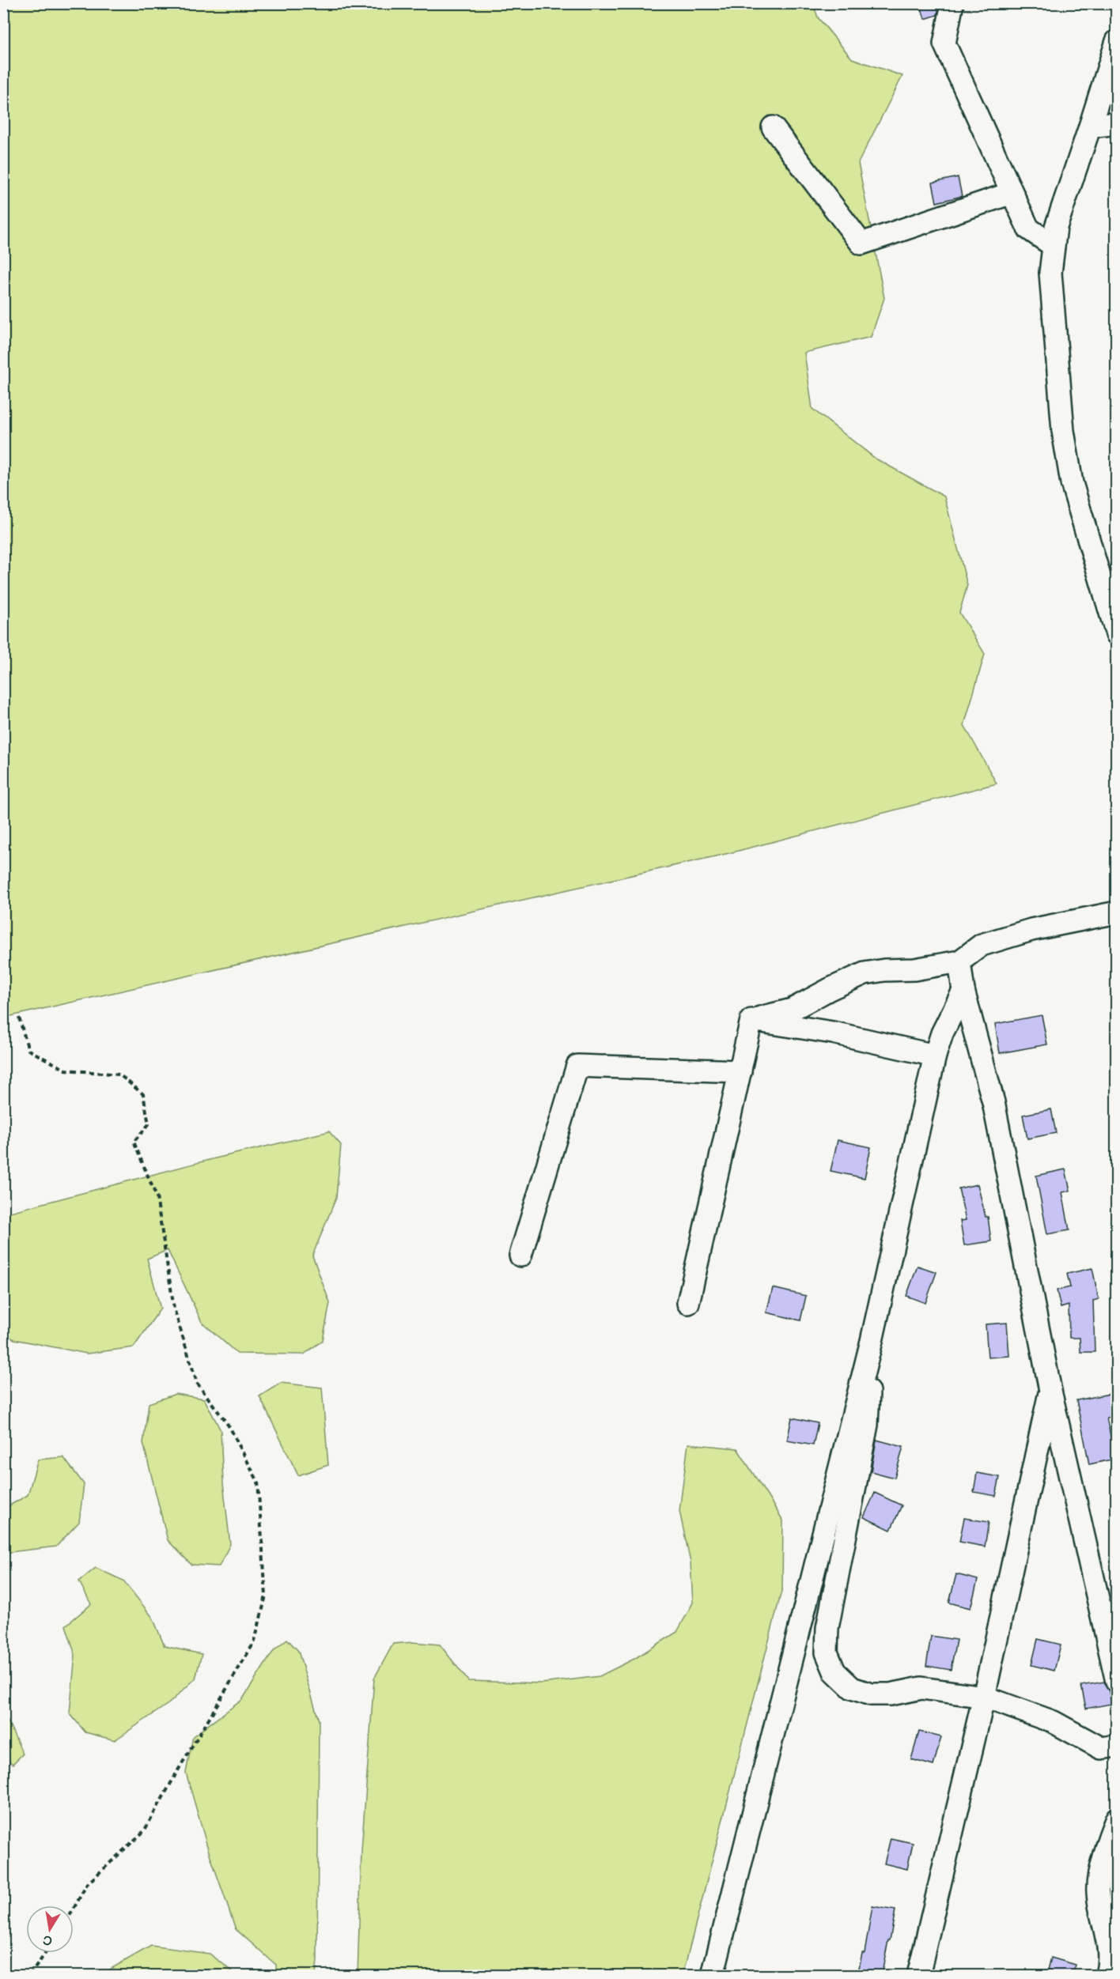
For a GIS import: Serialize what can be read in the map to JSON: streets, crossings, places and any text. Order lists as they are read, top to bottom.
{
  "north": "bottom"
}
